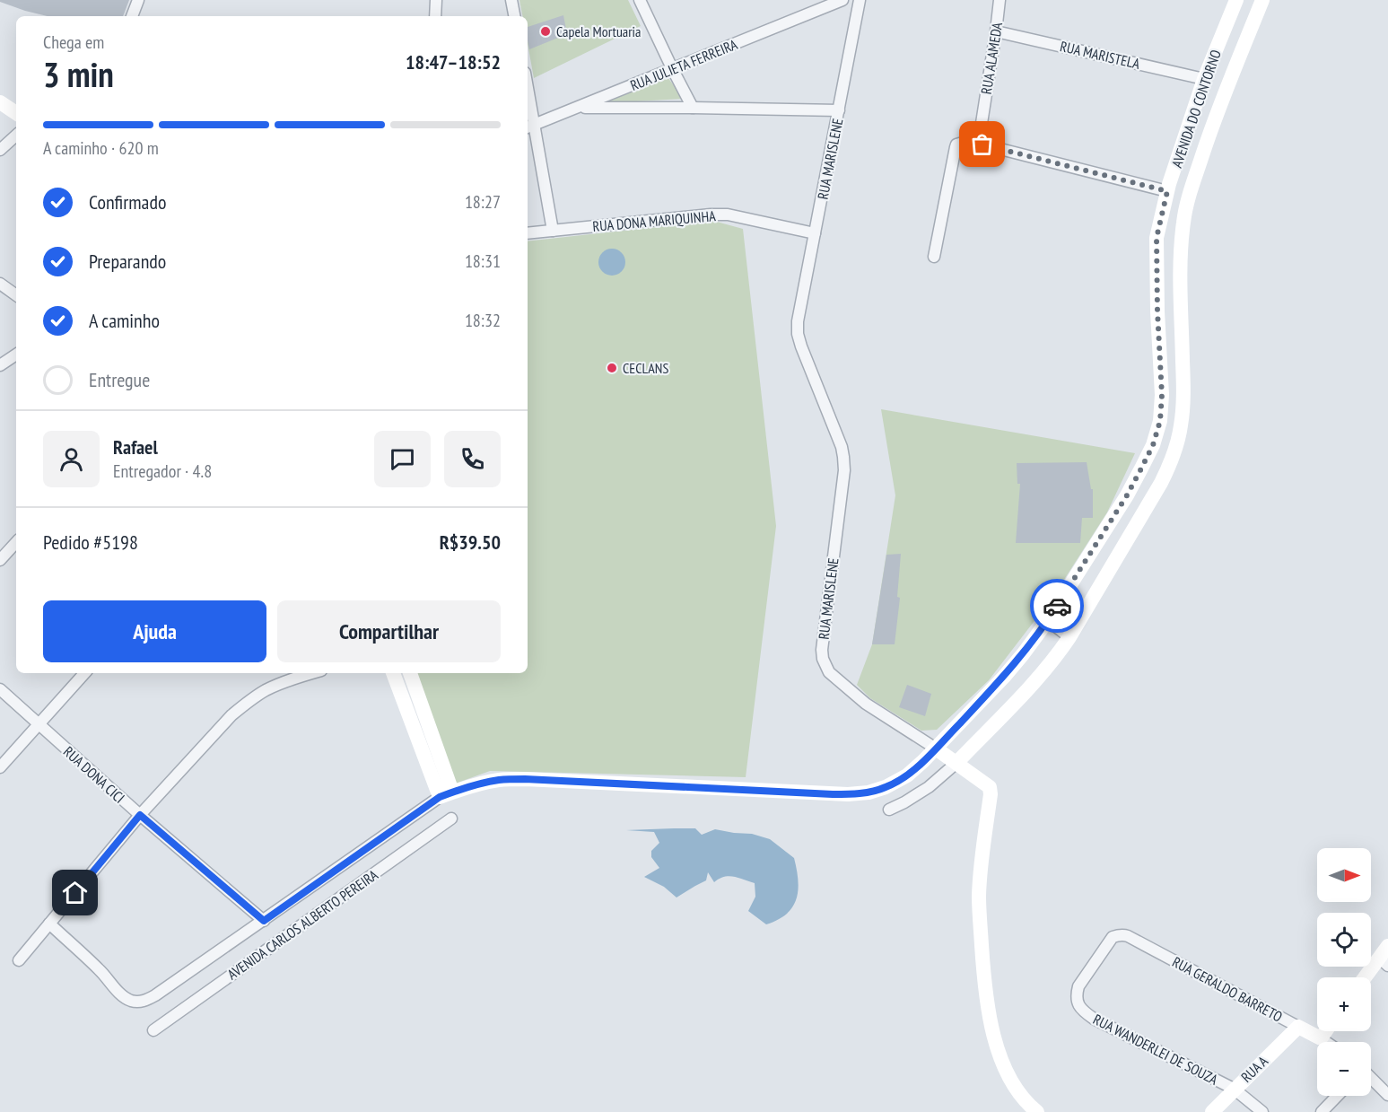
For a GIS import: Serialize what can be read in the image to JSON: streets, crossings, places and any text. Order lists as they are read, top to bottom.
{
  "streets": {
    "street": [
      "RUA MARISTELA",
      "RUA ALAMEDA",
      "RUA JULIETA FERREIRA",
      "AVENIDA DO CONTORNO",
      "RUA MARISLENE",
      "RUA DONA MARIQUINHA",
      "RUA DONA CICI",
      "AVENIDA CARLOS ALBERTO PEREIRA",
      "RUA GERALDO BARRETO",
      "RUA WANDERLEI DE SOUZA",
      "RUA A"
    ]
  },
  "crossings": [
    ["RUA MARISTELA", "RUA ALAMEDA"],
    ["RUA MARISTELA", "AVENIDA DO CONTORNO"],
    ["AVENIDA DO CONTORNO", "RUA MARISLENE"],
    ["AVENIDA DO CONTORNO", "RUA DONA CICI"],
    ["RUA MARISLENE", "RUA DONA MARIQUINHA"],
    ["RUA GERALDO BARRETO", "RUA WANDERLEI DE SOUZA"],
    ["RUA GERALDO BARRETO", "RUA A"],
    ["RUA WANDERLEI DE SOUZA", "RUA A"]
  ],
  "places": ["Capela Mortuaria", "CECLANS"],
  "north": "right",
  "page": {
    "heading": ["3 min", "Chega em", "18:47–18:52"],
    "panel": [
      "Rafael",
      "Entregador · 4.8",
      "Pedido #5198",
      "R$39.50"
    ],
    "bar": "A caminho · 620 m",
    "list": [
      ["Confirmado", "18:27"],
      ["Preparando", "18:31"],
      ["A caminho", "18:32"],
      "Entregue"
    ],
    "buttons": ["Ajuda", "Compartilhar"],
    "map_buttons": ["+", "−"]
  }
}
